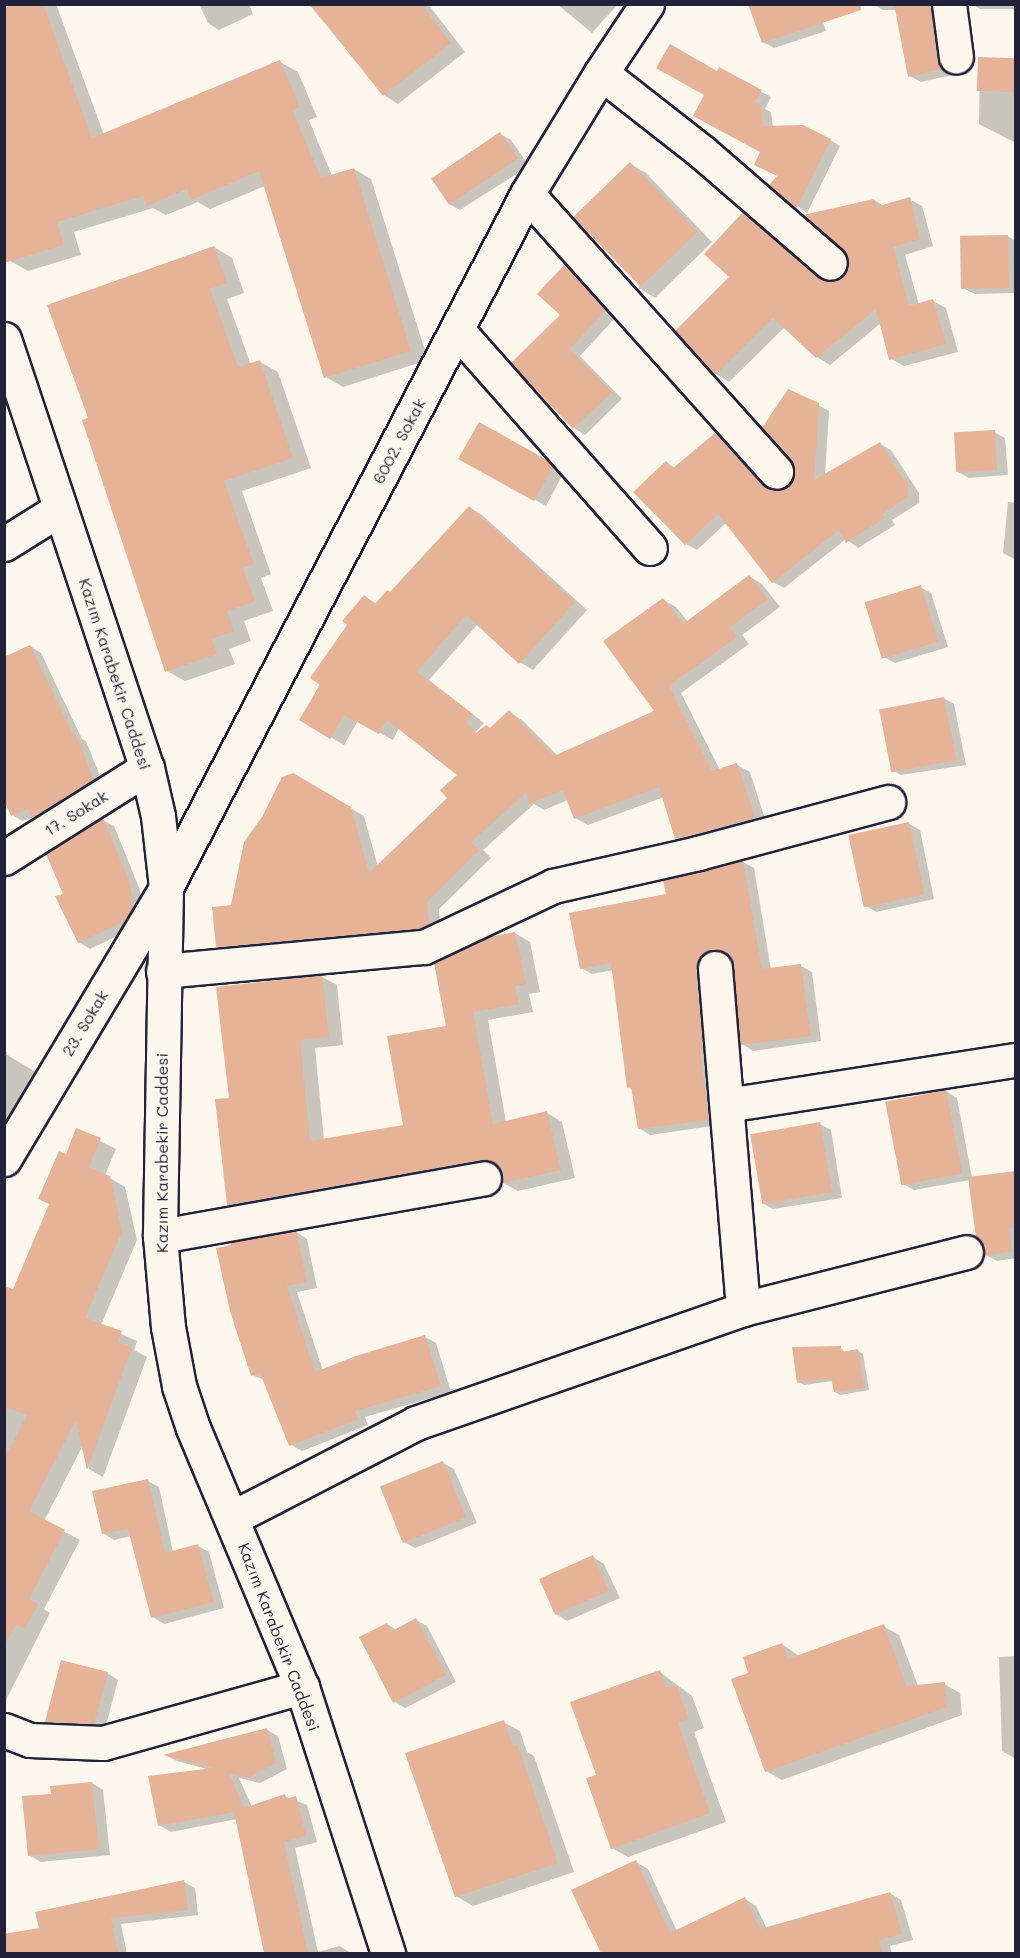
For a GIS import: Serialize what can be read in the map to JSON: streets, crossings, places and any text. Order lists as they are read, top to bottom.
{
  "streets": {
    "street": [
      "6002. Sokak",
      "Kazım Karabekir Caddesi",
      "17. Sokak",
      "23. Sokak"
    ]
  },
  "crossings": [
    ["6002. Sokak", "Kazım Karabekir Caddesi"],
    ["6002. Sokak", "23. Sokak"],
    ["Kazım Karabekir Caddesi", "17. Sokak"],
    ["Kazım Karabekir Caddesi", "23. Sokak"]
  ]
}
